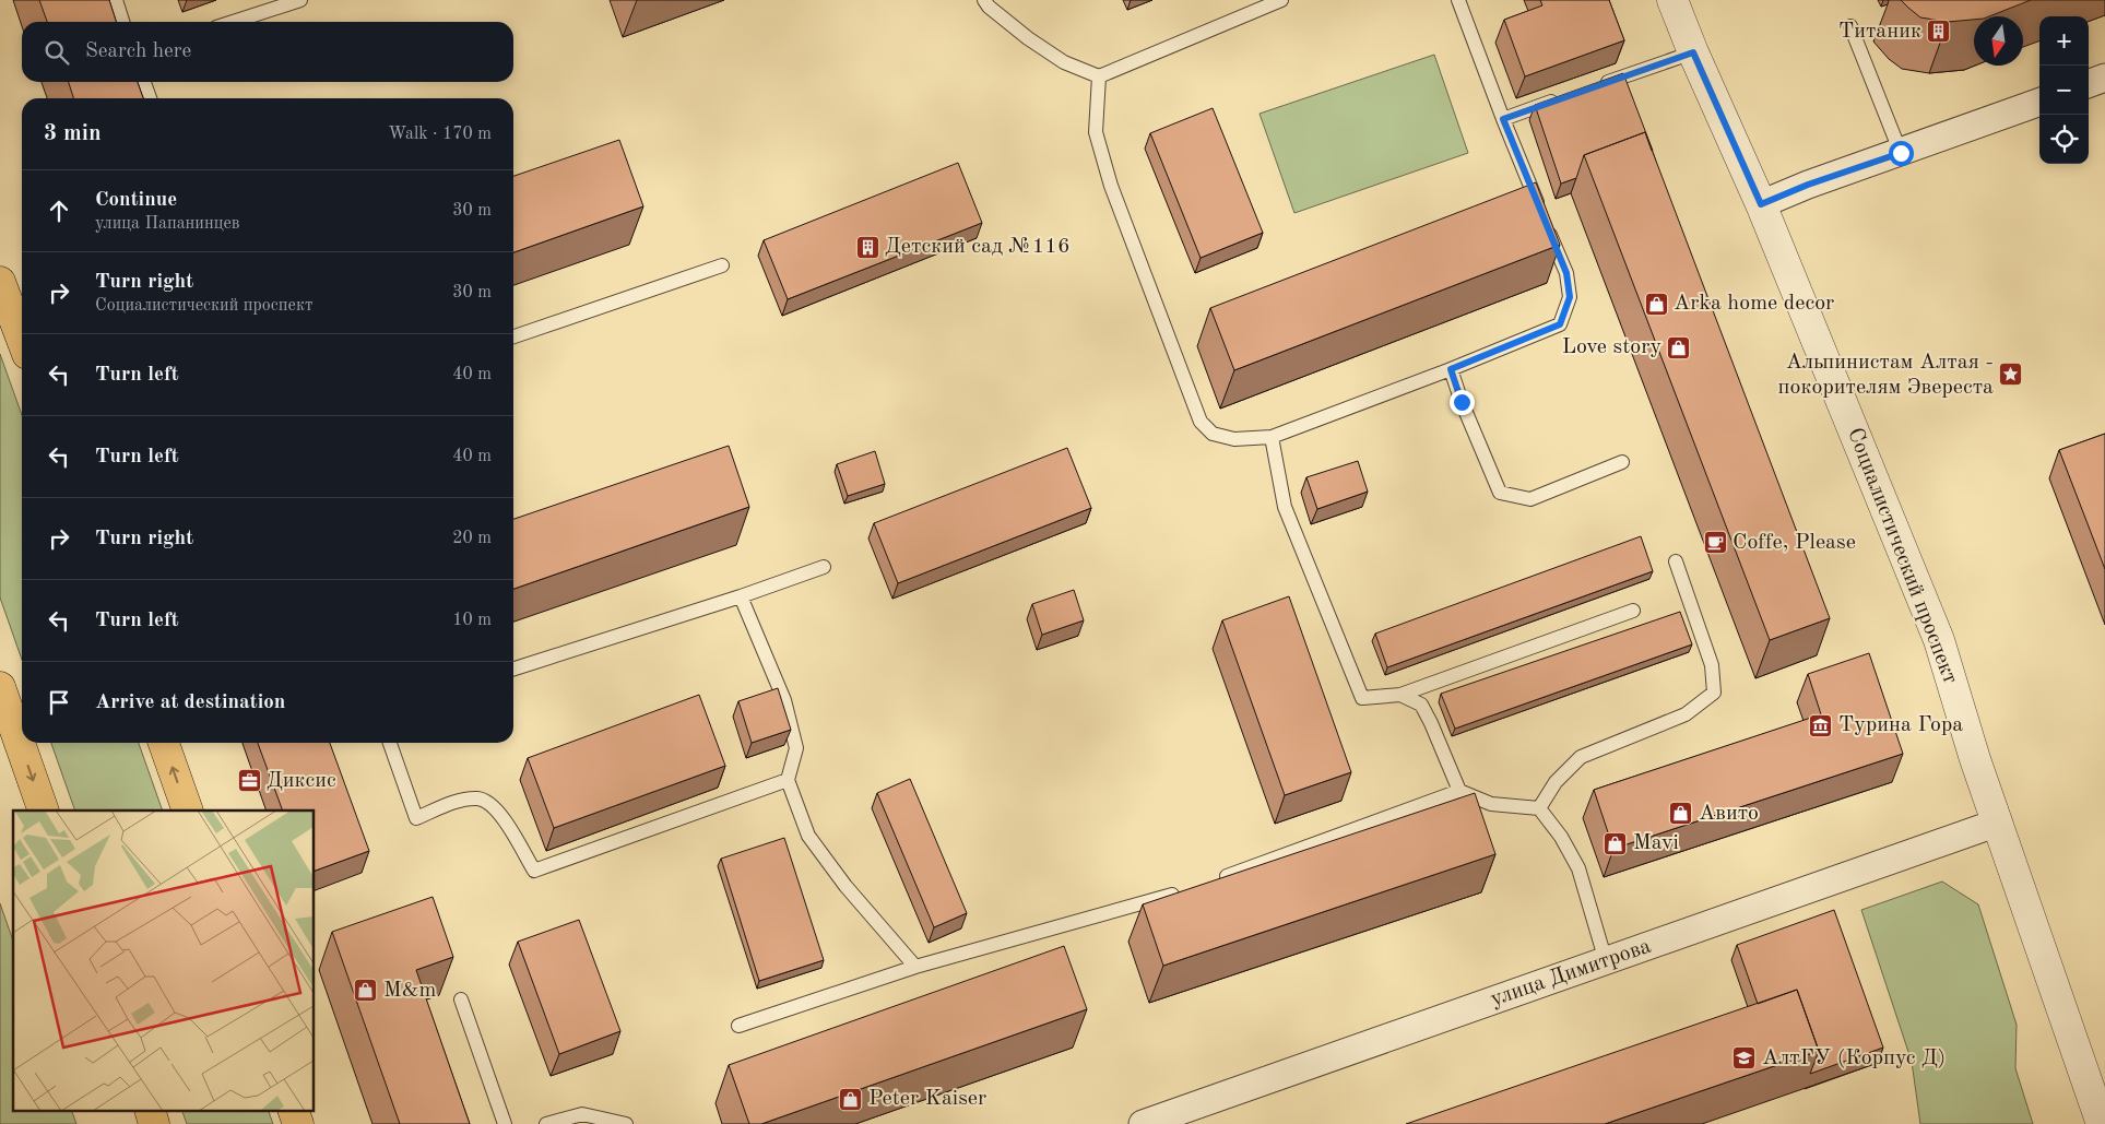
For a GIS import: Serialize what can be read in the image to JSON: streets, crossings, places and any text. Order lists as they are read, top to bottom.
{
  "streets": {
    "street": ["Социалистический проспект", "улица Димитрова"]
  },
  "crossings": [
    ["Социалистический проспект", "улица Димитрова"]
  ],
  "places": {
    "building": ["Титаник", "Детский сад №116"],
    "shop": [
      "Arka home decor",
      "Love story",
      "Авито",
      "Mavi",
      "М&m",
      "Peter Kaiser"
    ],
    "place": ["Альпинистам Алтая - покорителям Эвереста"],
    "cafe": ["Coffe, Please"],
    "museum": ["Турина Гора"],
    "office": ["Диксис"],
    "school or university": ["АлтГУ (Корпус Д)"]
  },
  "north": "bottom",
  "page": {
    "map_buttons": ["+", "−"],
    "search": "Search here",
    "heading": ["3 min", "Walk · 170 m"],
    "list": [
      ["Continue", "улица Папанинцев", "30 m"],
      ["Turn right", "Социалистический проспект", "30 m"],
      ["Turn left", "40 m"],
      ["Turn left", "40 m"],
      ["Turn right", "20 m"],
      ["Turn left", "10 m"],
      "Arrive at destination"
    ]
  }
}
